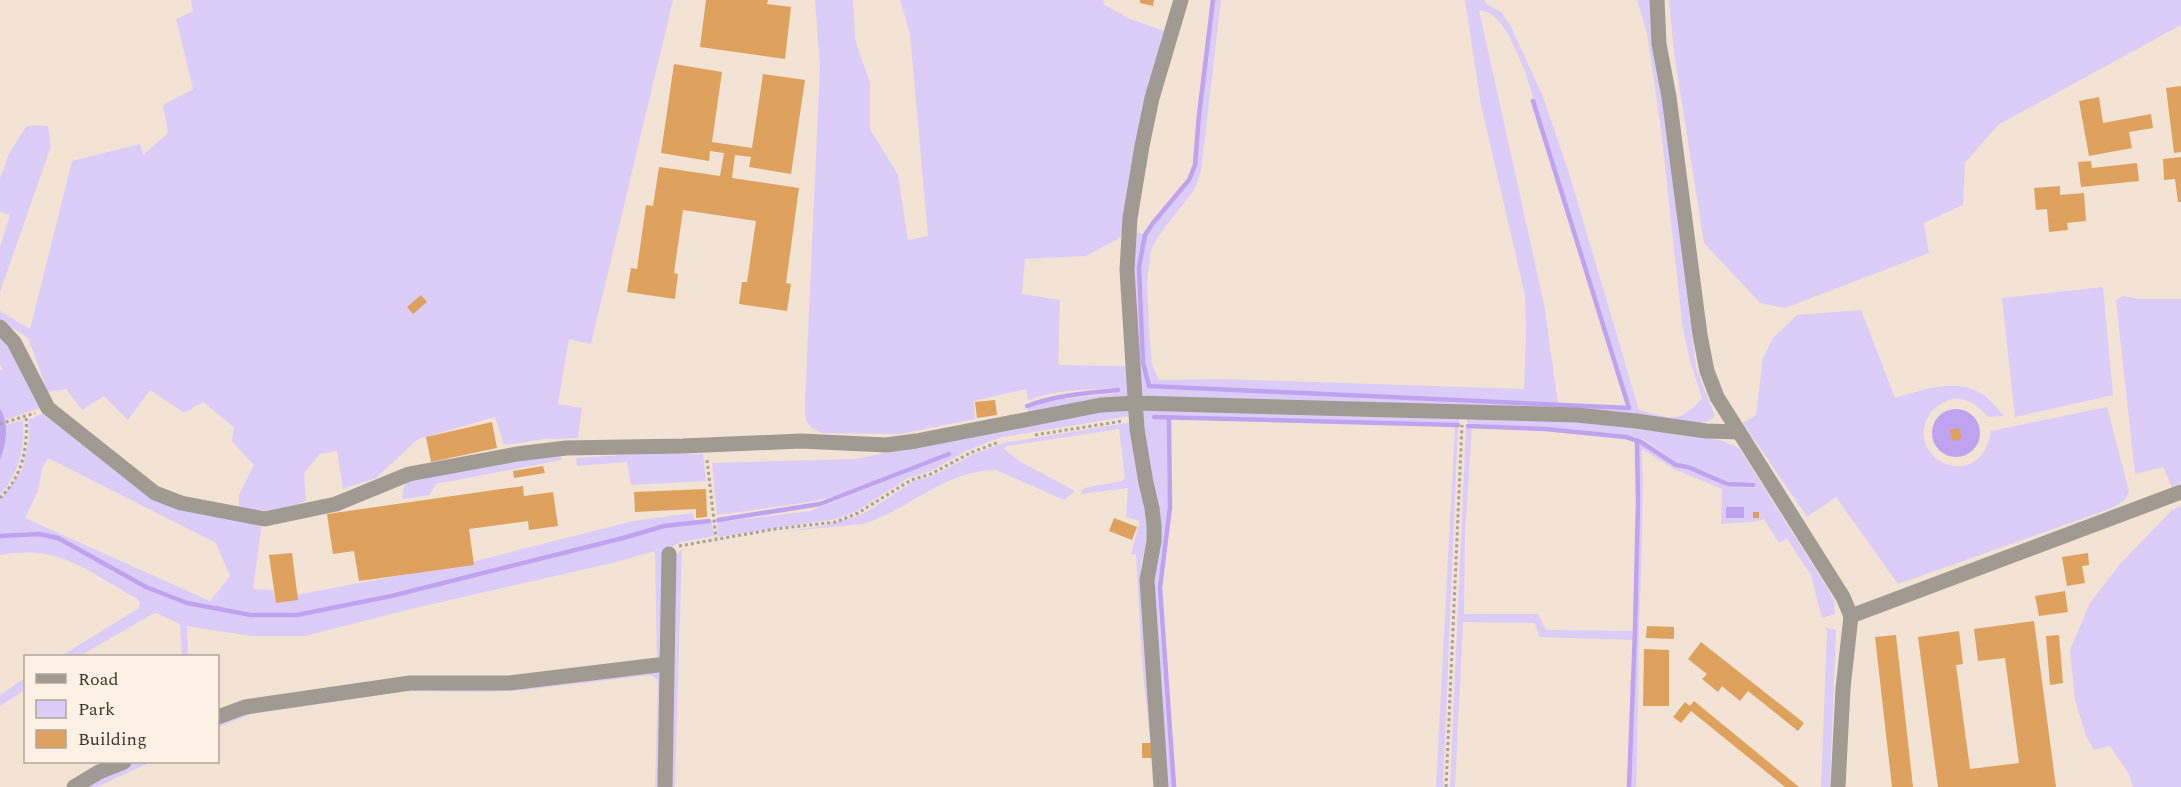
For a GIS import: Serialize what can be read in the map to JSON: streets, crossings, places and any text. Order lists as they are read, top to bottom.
{
  "legend": ["Road", "Park", "Building"]
}
